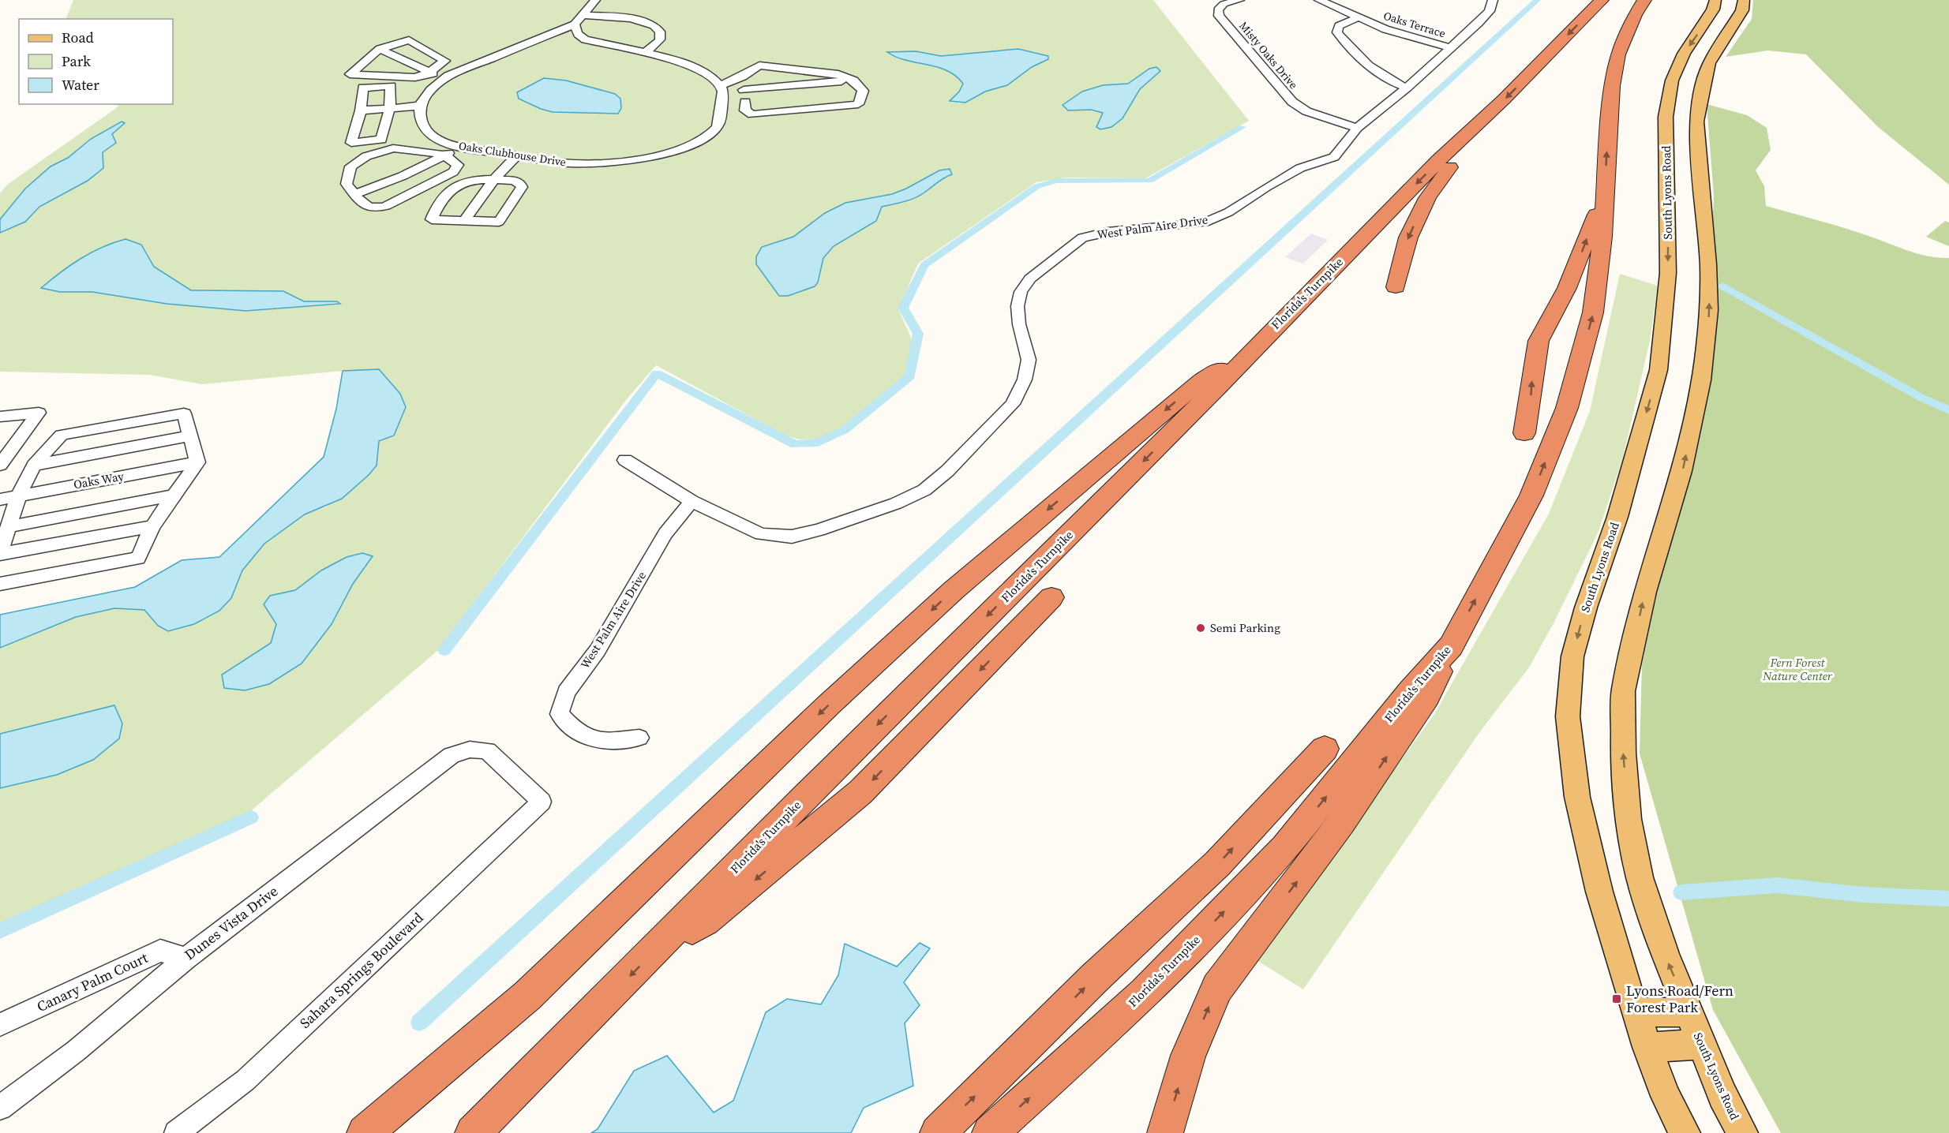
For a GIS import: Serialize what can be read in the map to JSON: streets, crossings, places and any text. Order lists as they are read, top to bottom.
{
  "streets": {
    "highway": ["Florida's Turnpike"],
    "main road": ["South Lyons Road"],
    "street": [
      "Oaks Terrace",
      "Misty Oaks Drive",
      "Oaks Clubhouse Drive",
      "West Palm Aire Drive",
      "Oaks Way",
      "Dunes Vista Drive",
      "Sahara Springs Boulevard",
      "Canary Palm Court"
    ]
  },
  "crossings": [
    ["Oaks Terrace", "West Palm Aire Drive"],
    ["Misty Oaks Drive", "West Palm Aire Drive"],
    ["Dunes Vista Drive", "Sahara Springs Boulevard"],
    ["Dunes Vista Drive", "Canary Palm Court"]
  ],
  "parks": ["Fern Forest Nature Center"],
  "places": {
    "other": ["Semi Parking"],
    "transit": ["Lyons Road/Fern Forest Park"]
  },
  "legend": ["Road", "Park", "Water"]
}
